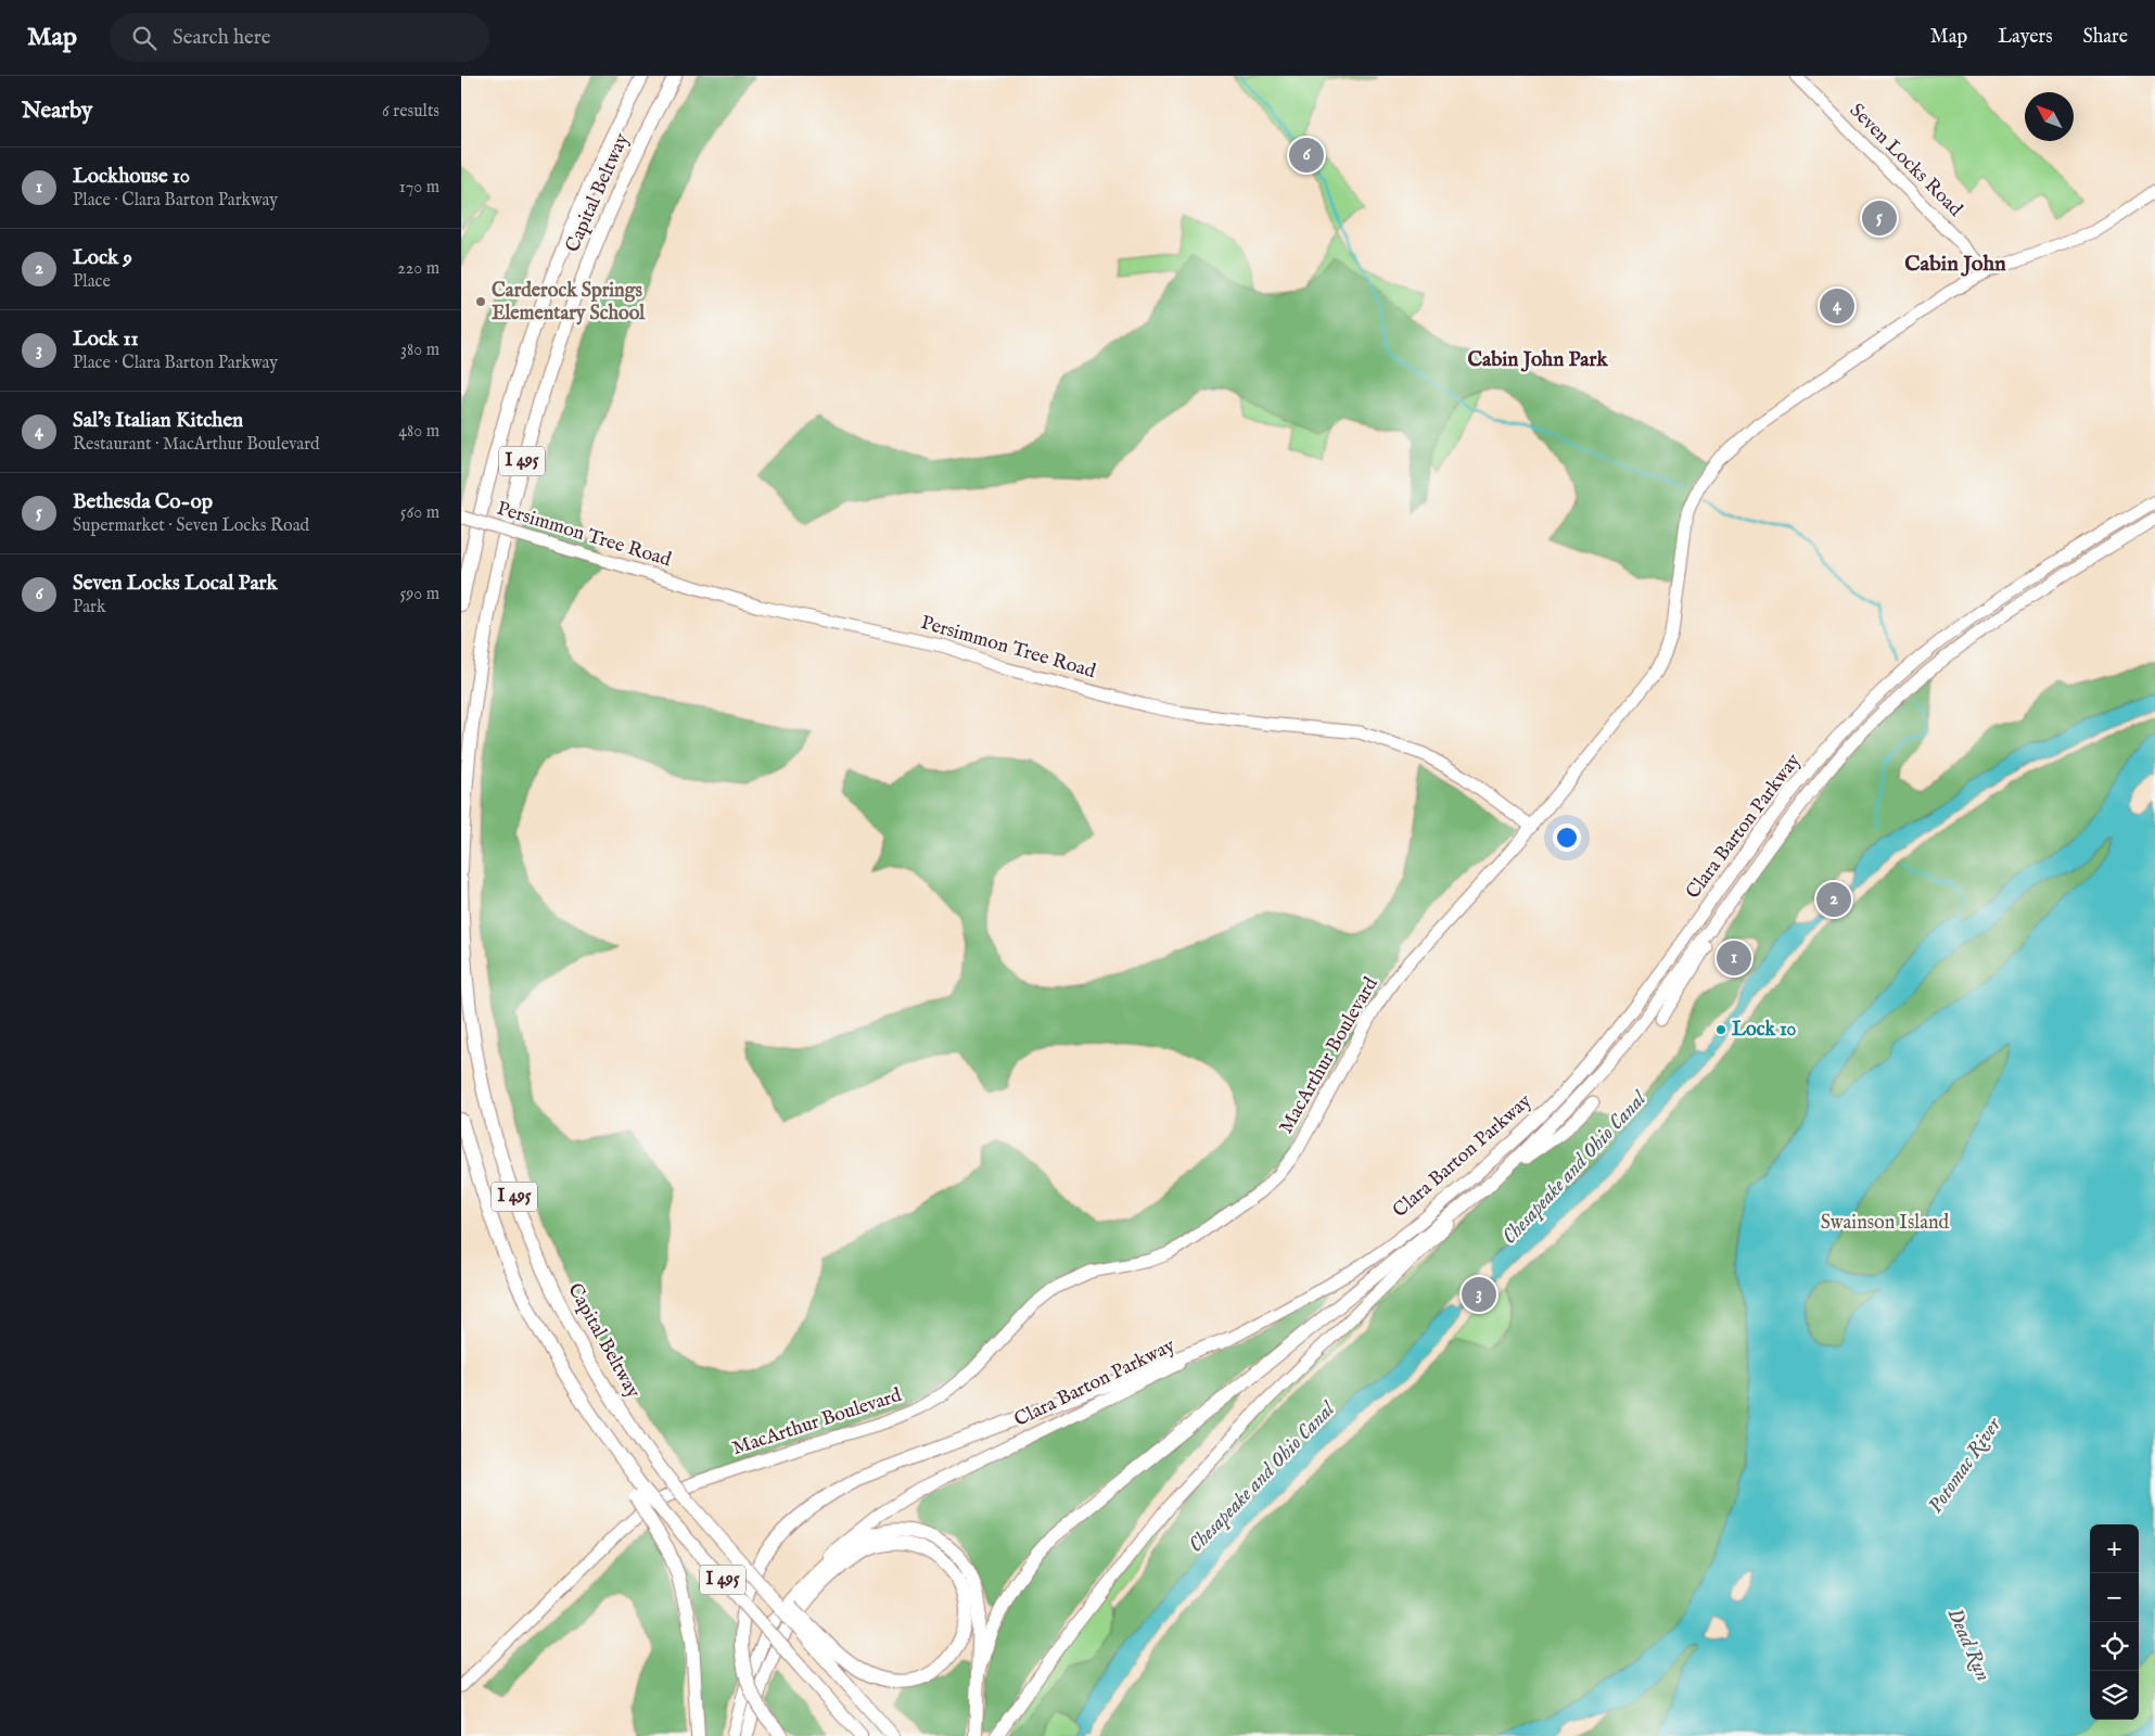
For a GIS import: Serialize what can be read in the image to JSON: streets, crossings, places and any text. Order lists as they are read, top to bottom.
{
  "streets": {
    "highway": ["Capital Beltway", "I 495"],
    "main road": [
      "Seven Locks Road",
      "Persimmon Tree Road",
      "Clara Barton Parkway",
      "MacArthur Boulevard"
    ]
  },
  "crossings": [
    ["Seven Locks Road", "MacArthur Boulevard"],
    ["Persimmon Tree Road", "MacArthur Boulevard"]
  ],
  "districts": ["Cabin John", "Cabin John Park"],
  "water": ["Chesapeake and Ohio Canal", "Potomac River", "Dead Run"],
  "parks": ["Swainson Island"],
  "places": ["Carderock Springs Elementary School", "Lock 10"],
  "north": "top left",
  "page": {
    "header": "Map",
    "search": "Search here",
    "nav": ["Map", "Layers", "Share"],
    "heading": ["Nearby", "6 results"],
    "pins": [
      "6",
      "5",
      "4",
      "2",
      "1",
      "3"
    ],
    "list": [
      {
        "mark": "1",
        "name": "Lockhouse 10",
        "note": "Place · Clara Barton Parkway",
        "value": "170 m"
      },
      {
        "mark": "2",
        "name": "Lock 9",
        "note": "Place",
        "value": "220 m"
      },
      {
        "mark": "3",
        "name": "Lock 11",
        "note": "Place · Clara Barton Parkway",
        "value": "380 m"
      },
      {
        "mark": "4",
        "name": "Sal’s Italian Kitchen",
        "note": "Restaurant · MacArthur Boulevard",
        "value": "480 m"
      },
      {
        "mark": "5",
        "name": "Bethesda Co-op",
        "note": "Supermarket · Seven Locks Road",
        "value": "560 m"
      },
      {
        "mark": "6",
        "name": "Seven Locks Local Park",
        "note": "Park",
        "value": "590 m"
      }
    ],
    "map_buttons": ["+", "−"]
  }
}
